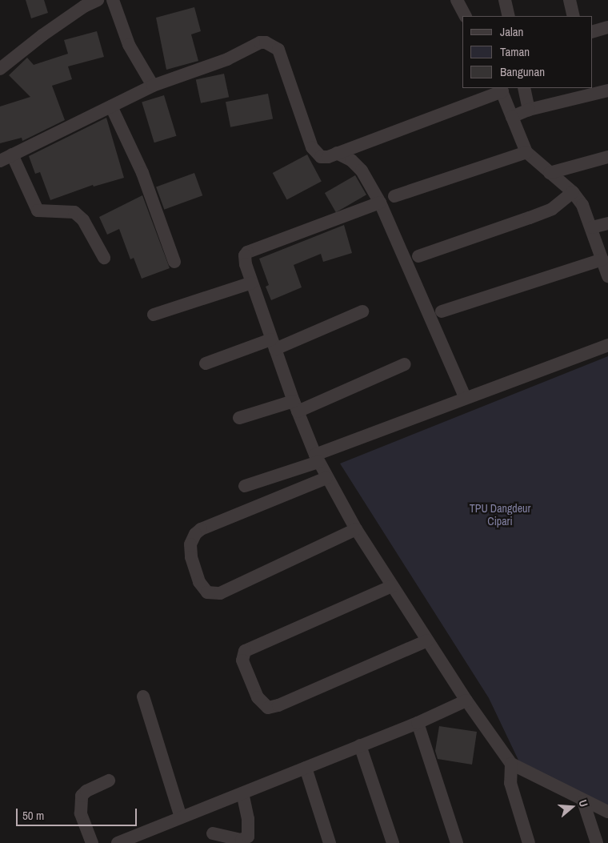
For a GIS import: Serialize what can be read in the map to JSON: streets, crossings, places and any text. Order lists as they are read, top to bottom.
{
  "parks": ["TPU Dangdeur Cipari"],
  "legend": ["Jalan", "Taman", "Bangunan"],
  "scale_bar": "50 m",
  "north": "right"
}
